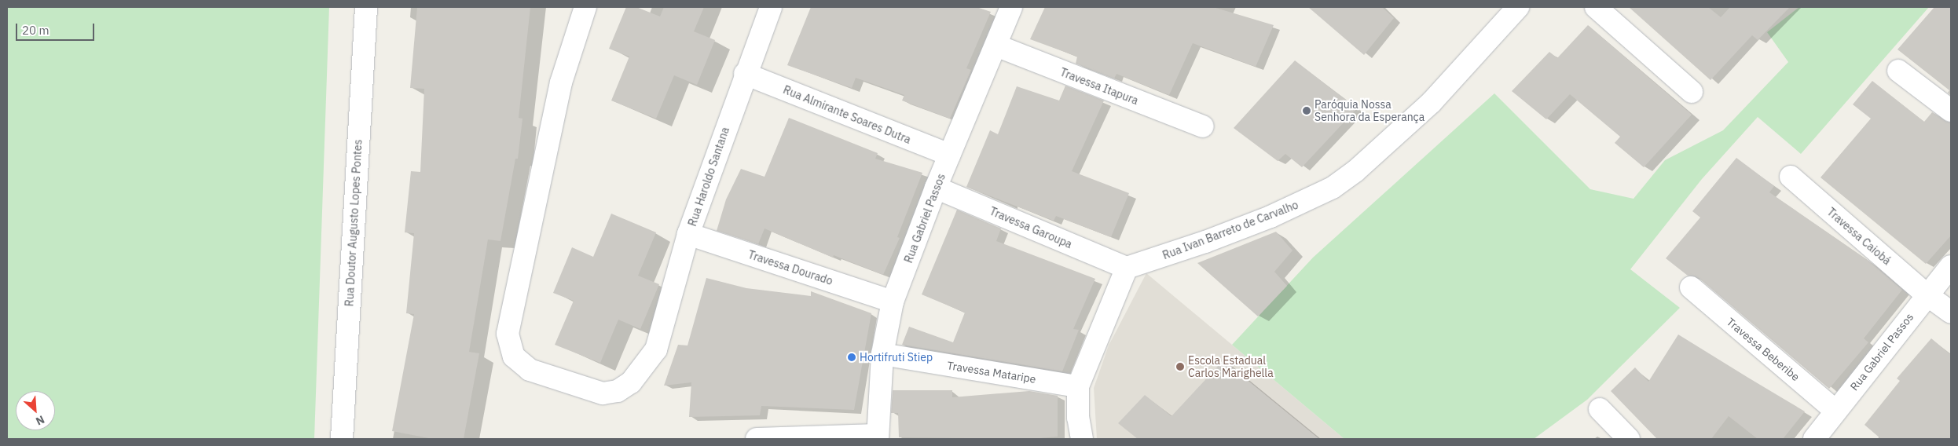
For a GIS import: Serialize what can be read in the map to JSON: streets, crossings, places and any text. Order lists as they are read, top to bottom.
{
  "streets": {
    "street": [
      "Travessa Itapura",
      "Rua Almirante Soares Dutra",
      "Rua Haroldo Santana",
      "Rua Gabriel Passos",
      "Rua Doutor Augusto Lopes Pontes",
      "Travessa Garoupa",
      "Rua Ivan Barreto de Carvalho",
      "Travessa Caiobá",
      "Travessa Dourado",
      "Travessa Beberibe",
      "Travessa Mataripe"
    ]
  },
  "crossings": [
    ["Travessa Itapura", "Rua Gabriel Passos"],
    ["Rua Almirante Soares Dutra", "Rua Haroldo Santana"],
    ["Rua Almirante Soares Dutra", "Rua Gabriel Passos"],
    ["Rua Haroldo Santana", "Travessa Dourado"],
    ["Rua Gabriel Passos", "Travessa Garoupa"],
    ["Rua Gabriel Passos", "Travessa Caiobá"],
    ["Rua Gabriel Passos", "Travessa Dourado"],
    ["Rua Gabriel Passos", "Travessa Beberibe"],
    ["Rua Gabriel Passos", "Travessa Mataripe"],
    ["Travessa Garoupa", "Rua Ivan Barreto de Carvalho"]
  ],
  "places": ["Paróquia Nossa Senhora da Esperança", "Hortifruti Stiep", "Escola Estadual Carlos Marighella"],
  "scale_bar": "20 m",
  "north": "bottom right"
}
